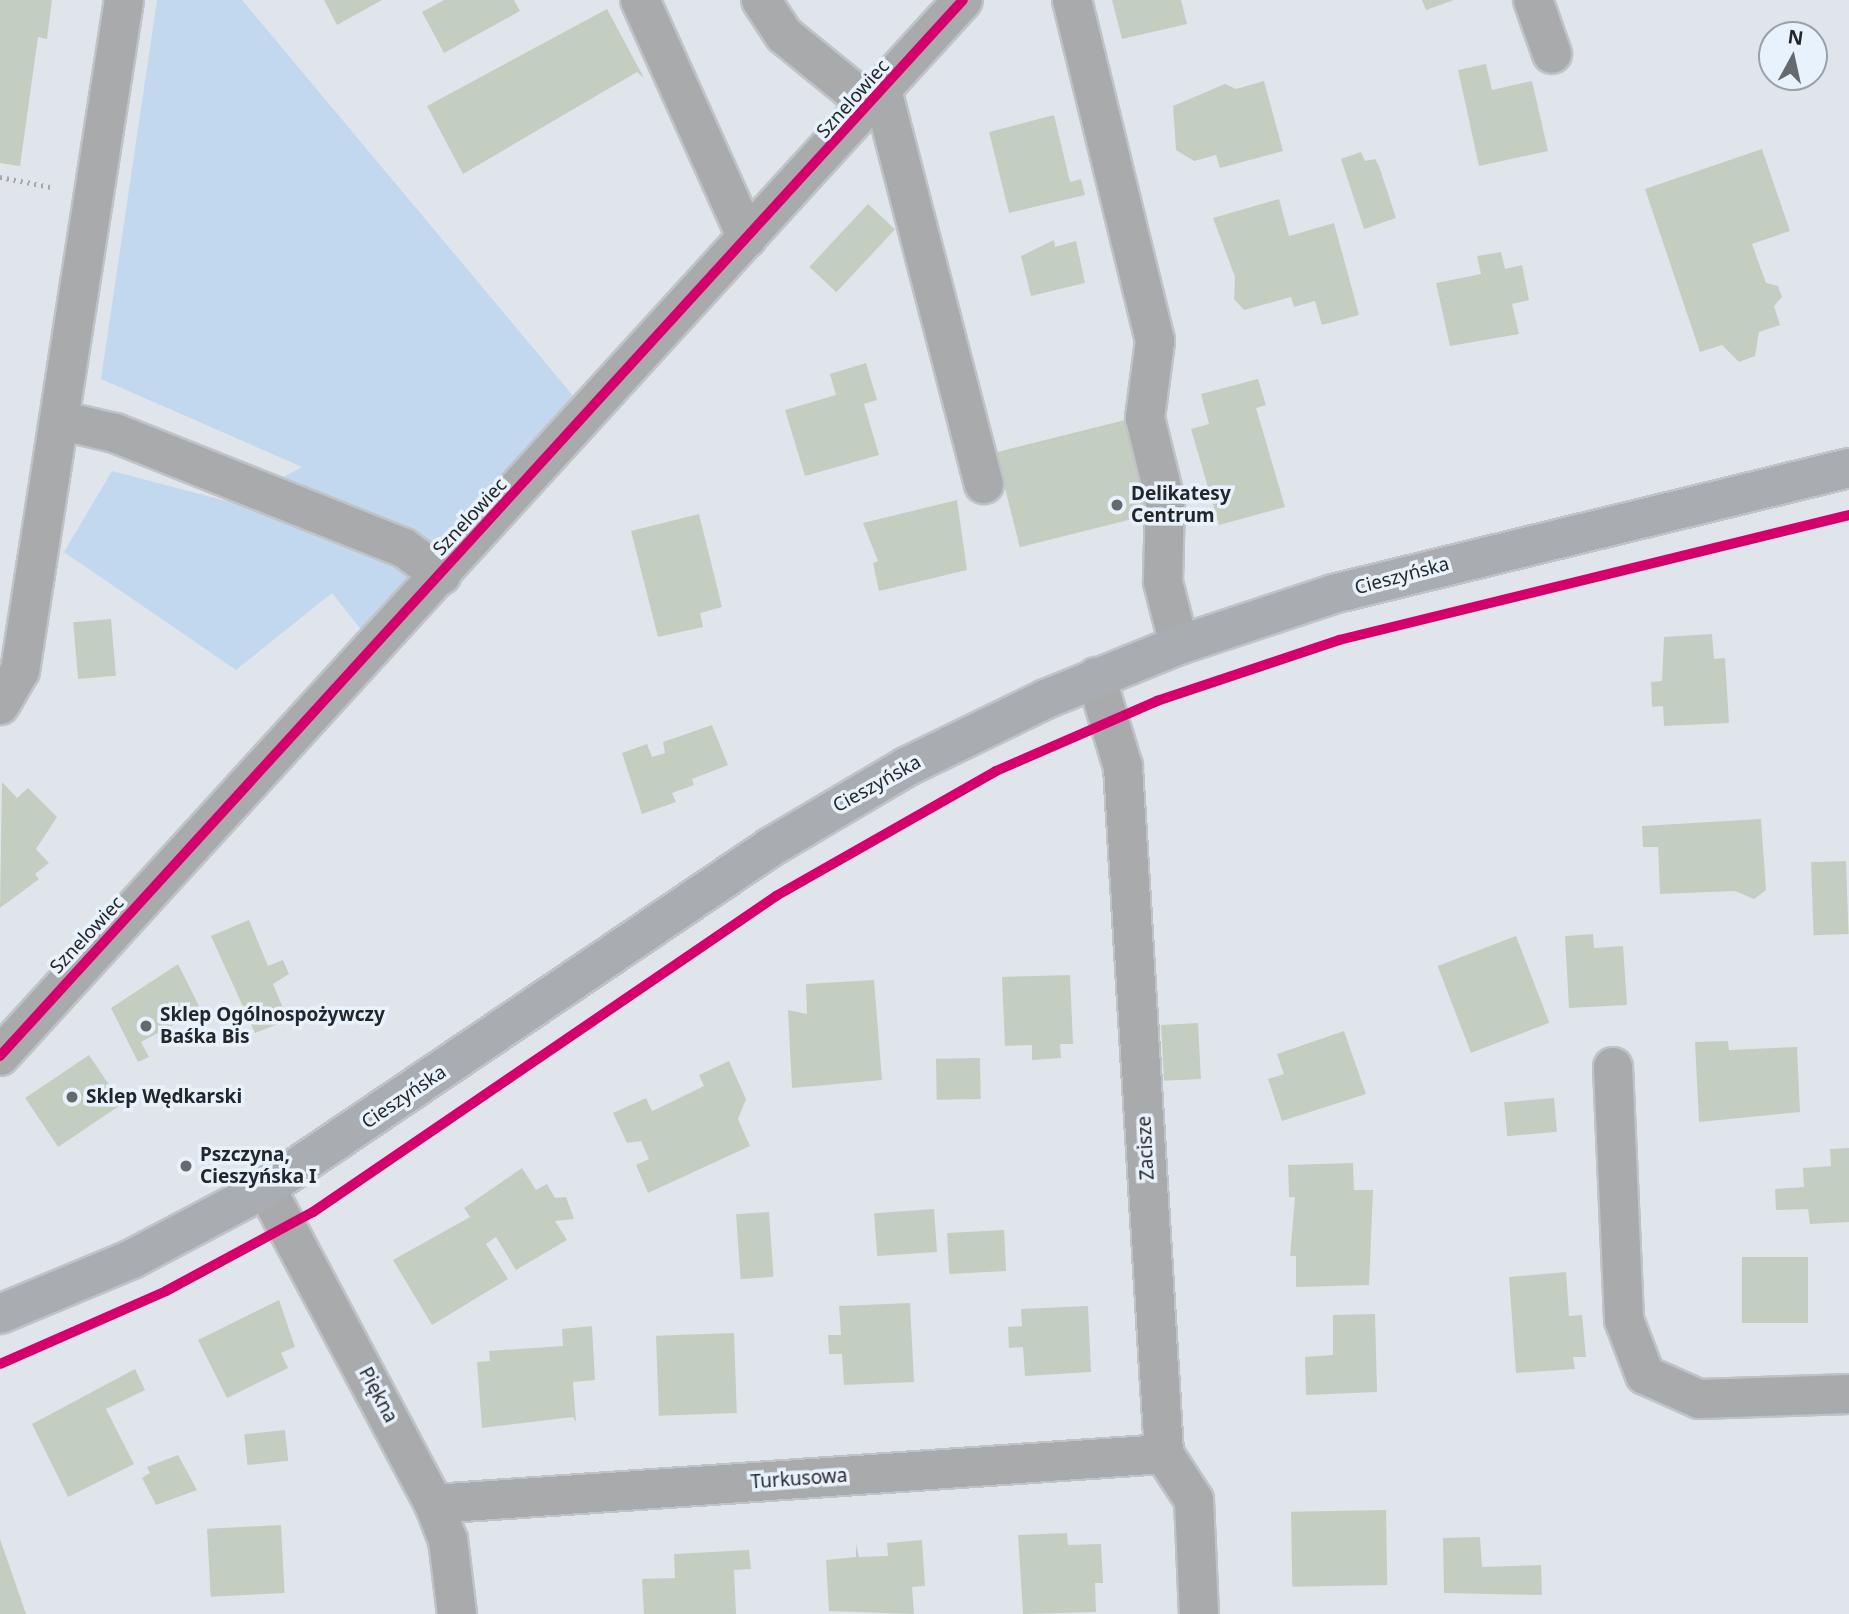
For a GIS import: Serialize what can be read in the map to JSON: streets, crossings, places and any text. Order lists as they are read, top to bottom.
{
  "streets": {
    "main road": ["Cieszyńska"],
    "street": [
      "Sznelowiec",
      "Zacisze",
      "Piękna",
      "Turkusowa"
    ]
  },
  "crossings": [
    ["Cieszyńska", "Zacisze"],
    ["Cieszyńska", "Piękna"],
    ["Zacisze", "Turkusowa"],
    ["Piękna", "Turkusowa"]
  ],
  "places": [
    "Delikatesy Centrum",
    "Sklep Ogólnospożywczy Baśka Bis",
    "Sklep Wędkarski",
    "Pszczyna, Cieszyńska I"
  ],
  "north": "top"
}
